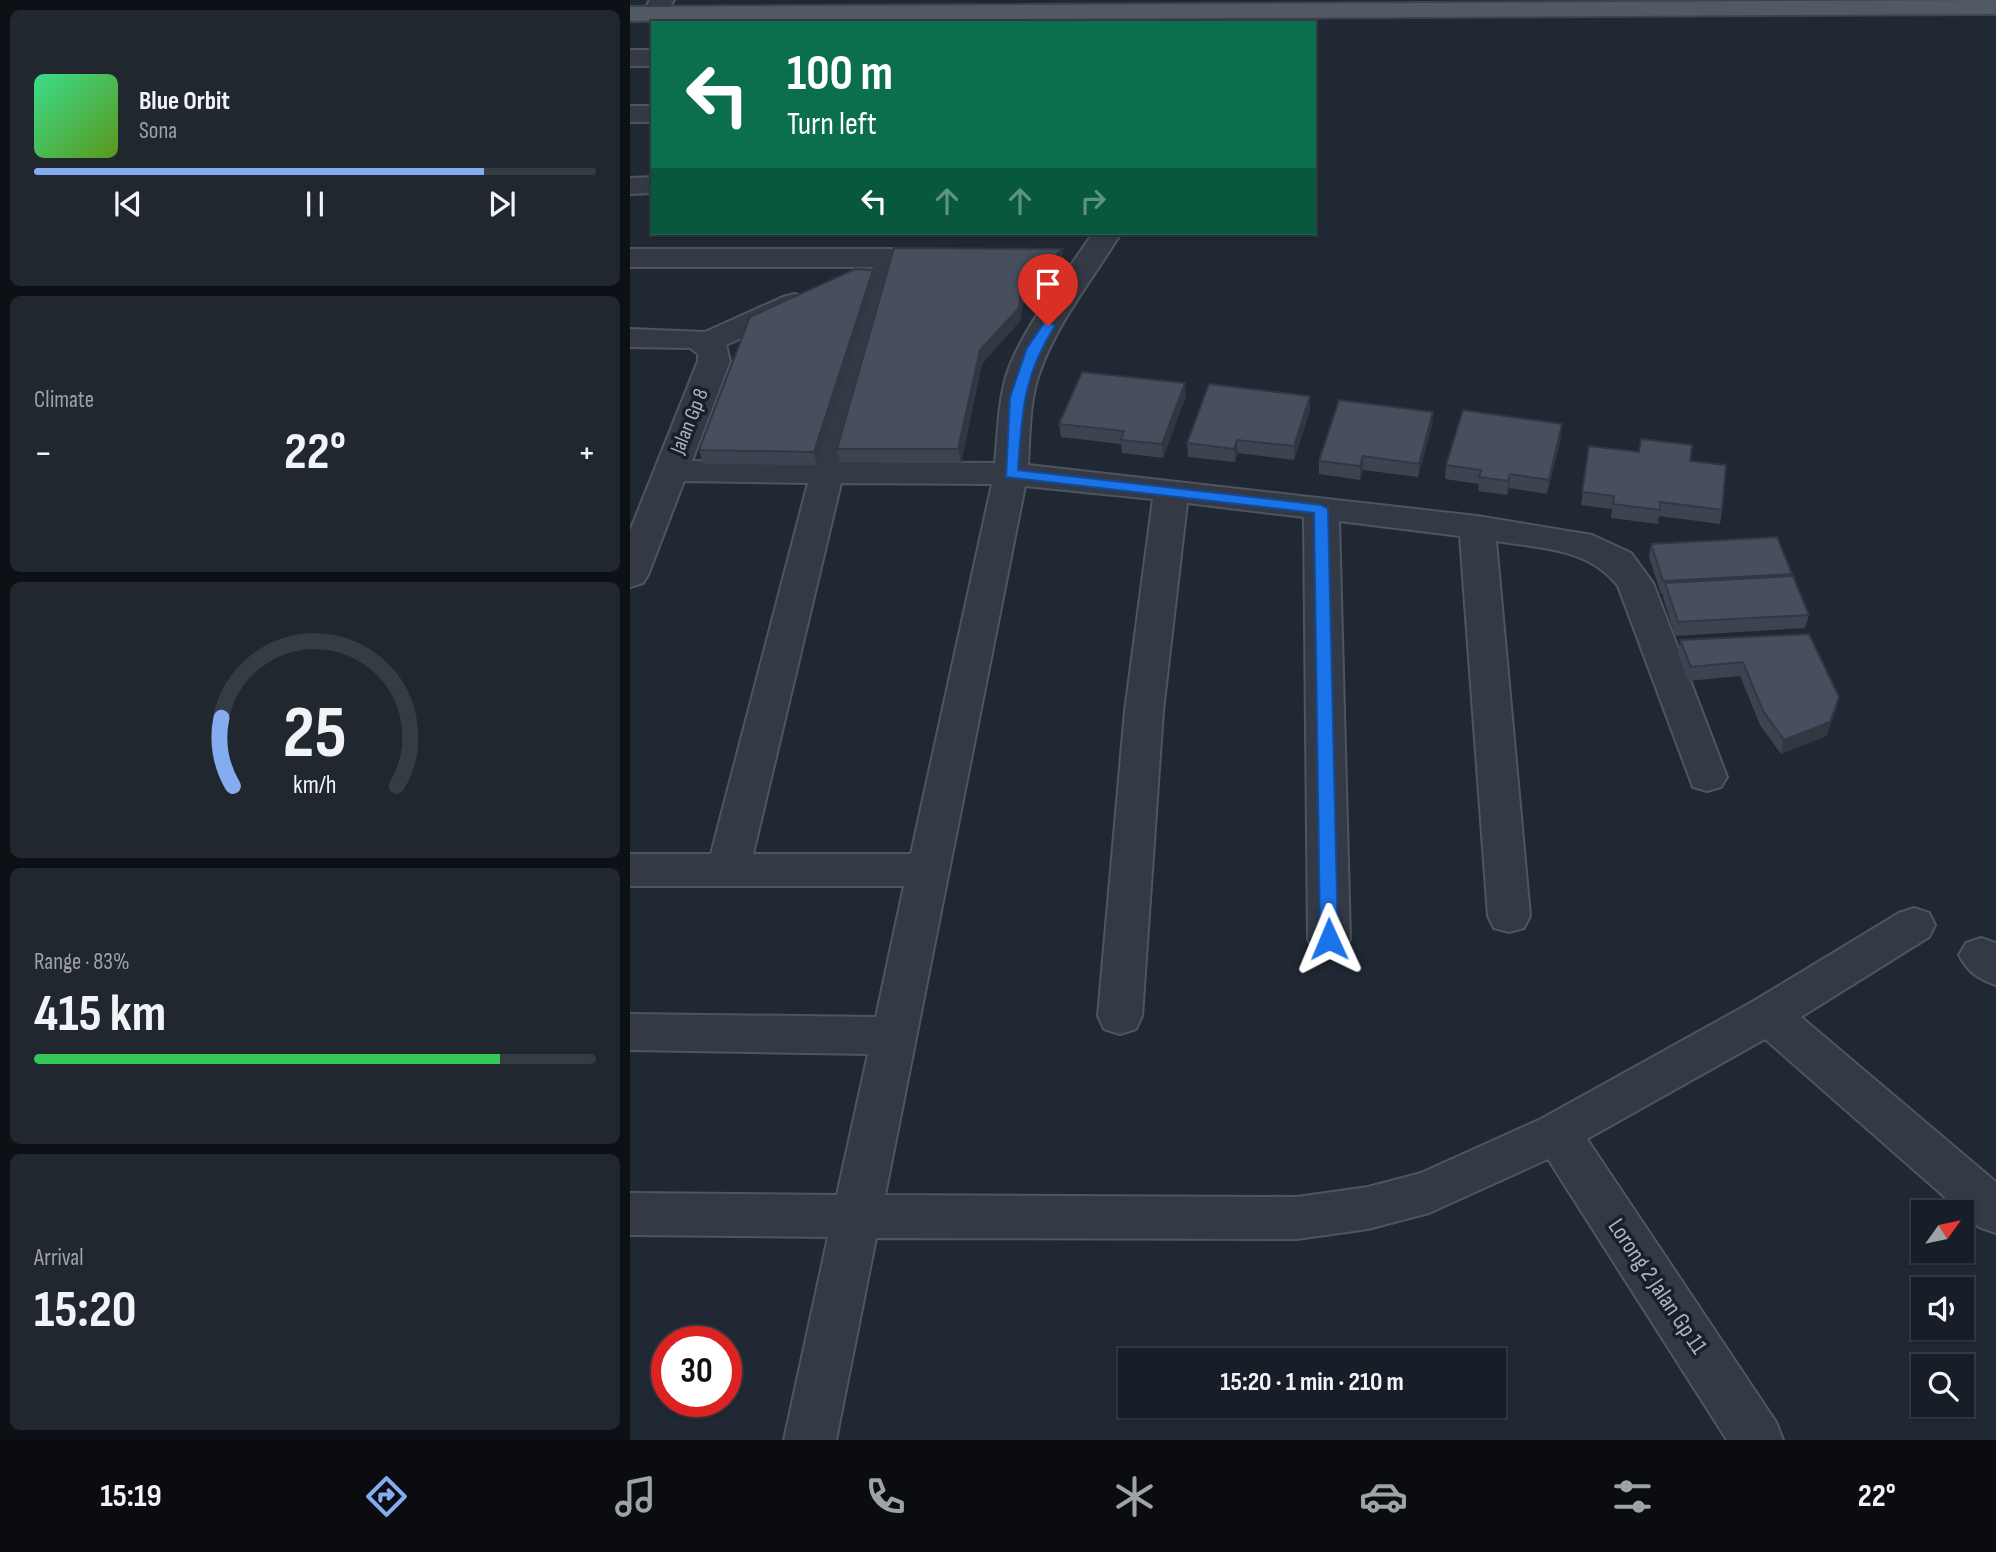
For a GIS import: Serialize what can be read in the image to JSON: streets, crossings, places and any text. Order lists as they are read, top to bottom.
{
  "streets": {
    "street": ["Jalan Gp 8", "Lorong 2 Jalan Gp 11"]
  },
  "north": "top right",
  "page": {
    "turn": ["100 m", "Turn left"],
    "song": ["Blue Orbit", "Sona"],
    "tile": [
      "Climate",
      ["Range · 83%", "415 km"],
      ["Arrival", "15:20"]
    ],
    "heat": ["−", "22°", "+"],
    "limit": "30",
    "trip": "15:20 · 1 min · 210 m",
    "tabs": ["15:19", "22°"],
    "gauge": ["25", "km/h"]
  }
}
